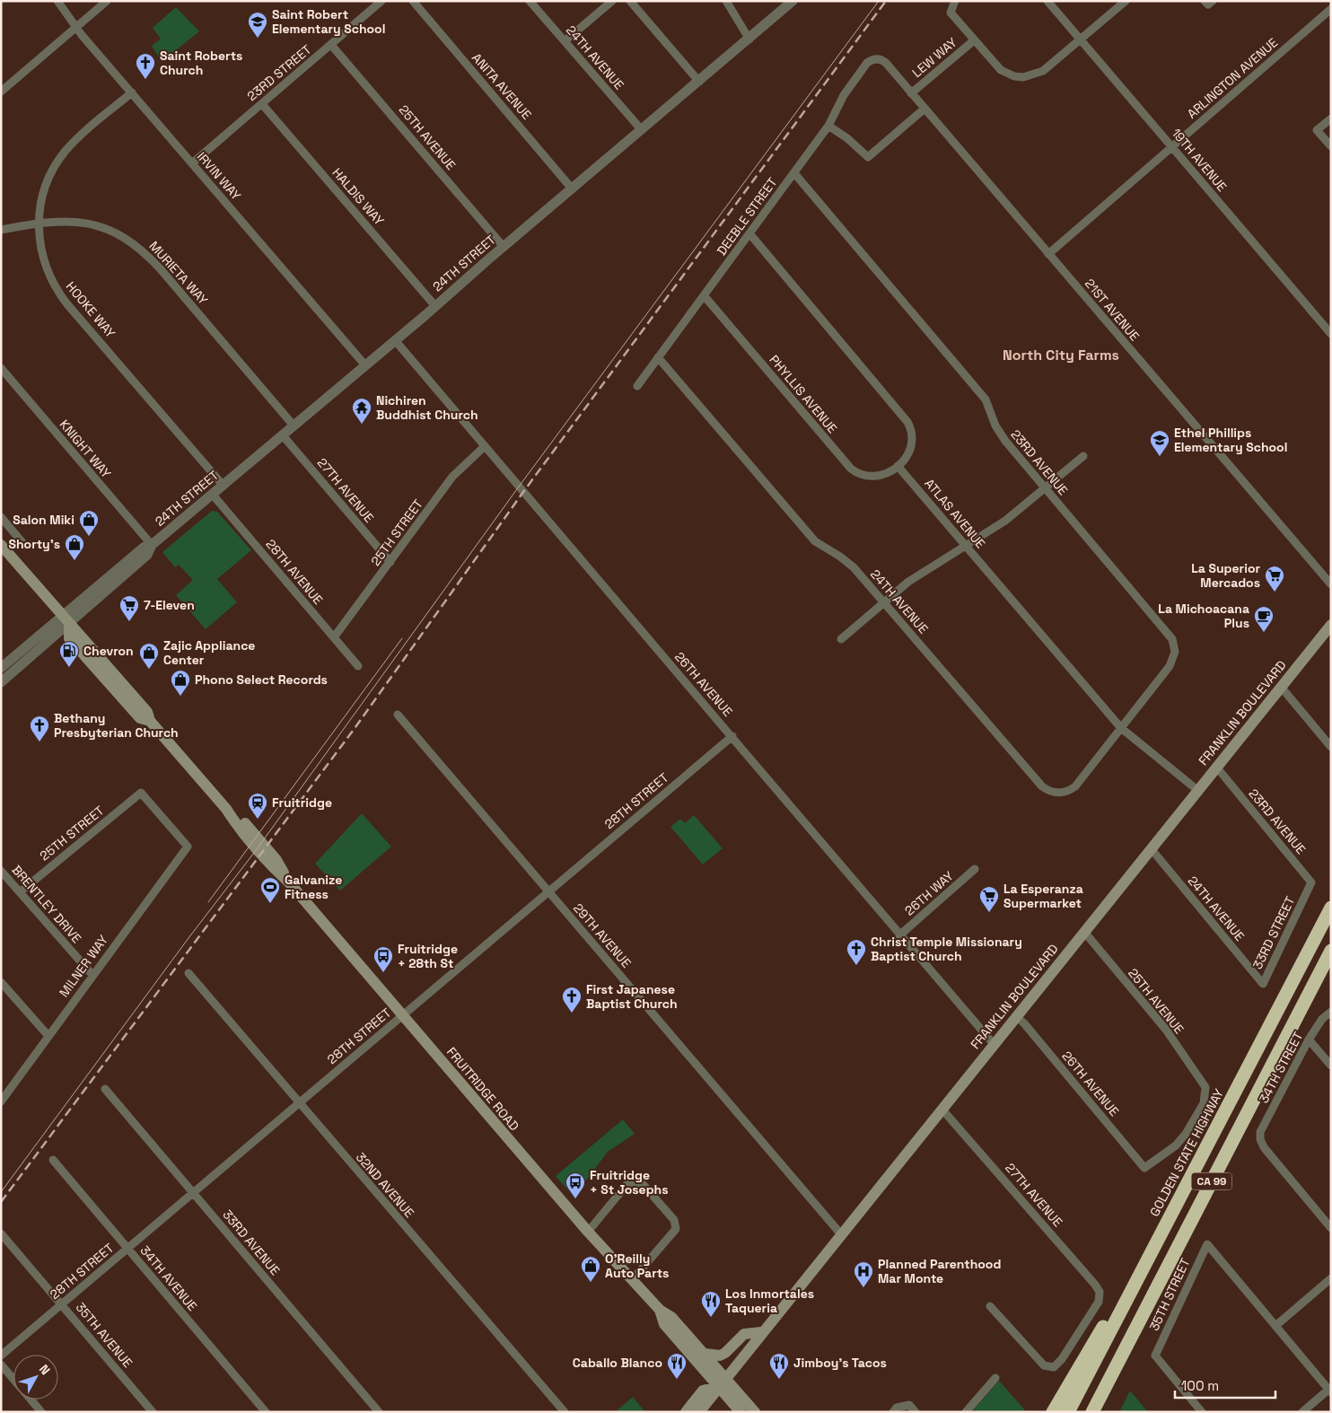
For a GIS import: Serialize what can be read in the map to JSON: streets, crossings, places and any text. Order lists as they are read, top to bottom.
{
  "streets": {
    "highway": ["GOLDEN STATE HIGHWAY", "CA 99"],
    "main road": ["FRANKLIN BOULEVARD", "FRUITRIDGE ROAD"],
    "street": [
      "24TH AVENUE",
      "LEW WAY",
      "23RD STREET",
      "ARLINGTON AVENUE",
      "ANITA AVENUE",
      "25TH AVENUE",
      "19TH AVENUE",
      "IRVIN WAY",
      "HALDIS WAY",
      "DEEBLE STREET",
      "24TH STREET",
      "MURIETA WAY",
      "HOOKE WAY",
      "21ST AVENUE",
      "PHYLLIS AVENUE",
      "KNIGHT WAY",
      "23RD AVENUE",
      "27TH AVENUE",
      "ATLAS AVENUE",
      "25TH STREET",
      "28TH AVENUE",
      "26TH AVENUE",
      "28TH STREET",
      "26TH WAY",
      "BRENTLEY DRIVE",
      "33RD STREET",
      "29TH AVENUE",
      "MILNER WAY",
      "34TH STREET",
      "32ND AVENUE",
      "33RD AVENUE",
      "34TH AVENUE",
      "35TH STREET",
      "35TH AVENUE"
    ]
  },
  "crossings": [
    ["24TH AVENUE", "DEEBLE STREET"],
    ["24TH AVENUE", "24TH STREET"],
    ["24TH AVENUE", "23RD AVENUE"],
    ["24TH AVENUE", "ATLAS AVENUE"],
    ["24TH AVENUE", "FRANKLIN BOULEVARD"],
    ["24TH AVENUE", "33RD STREET"],
    ["LEW WAY", "21ST AVENUE"],
    ["23RD STREET", "25TH AVENUE"],
    ["23RD STREET", "IRVIN WAY"],
    ["23RD STREET", "HALDIS WAY"],
    ["ARLINGTON AVENUE", "19TH AVENUE"],
    ["ARLINGTON AVENUE", "21ST AVENUE"],
    ["ANITA AVENUE", "24TH STREET"],
    ["25TH AVENUE", "24TH STREET"],
    ["25TH AVENUE", "26TH AVENUE"],
    ["25TH AVENUE", "FRANKLIN BOULEVARD"],
    ["IRVIN WAY", "24TH STREET"],
    ["IRVIN WAY", "HOOKE WAY"],
    ["HALDIS WAY", "24TH STREET"],
    ["DEEBLE STREET", "21ST AVENUE"],
    ["DEEBLE STREET", "PHYLLIS AVENUE"],
    ["DEEBLE STREET", "23RD AVENUE"],
    ["24TH STREET", "MURIETA WAY"],
    ["24TH STREET", "HOOKE WAY"],
    ["24TH STREET", "KNIGHT WAY"],
    ["24TH STREET", "27TH AVENUE"],
    ["24TH STREET", "28TH AVENUE"],
    ["24TH STREET", "26TH AVENUE"],
    ["24TH STREET", "FRUITRIDGE ROAD"],
    ["MURIETA WAY", "HOOKE WAY"],
    ["PHYLLIS AVENUE", "ATLAS AVENUE"],
    ["23RD AVENUE", "ATLAS AVENUE"],
    ["23RD AVENUE", "FRANKLIN BOULEVARD"],
    ["23RD AVENUE", "33RD STREET"],
    ["27TH AVENUE", "25TH STREET"],
    ["27TH AVENUE", "FRANKLIN BOULEVARD"],
    ["ATLAS AVENUE", "FRANKLIN BOULEVARD"],
    ["25TH STREET", "28TH AVENUE"],
    ["25TH STREET", "26TH AVENUE"],
    ["25TH STREET", "BRENTLEY DRIVE"],
    ["25TH STREET", "MILNER WAY"],
    ["26TH AVENUE", "FRANKLIN BOULEVARD"],
    ["26TH AVENUE", "28TH STREET"],
    ["26TH AVENUE", "26TH WAY"],
    ["FRANKLIN BOULEVARD", "29TH AVENUE"],
    ["FRANKLIN BOULEVARD", "FRUITRIDGE ROAD"],
    ["28TH STREET", "29TH AVENUE"],
    ["28TH STREET", "FRUITRIDGE ROAD"],
    ["28TH STREET", "32ND AVENUE"],
    ["28TH STREET", "33RD AVENUE"],
    ["28TH STREET", "34TH AVENUE"],
    ["28TH STREET", "35TH AVENUE"],
    ["BRENTLEY DRIVE", "MILNER WAY"]
  ],
  "districts": ["North City Farms"],
  "places": {
    "school or university": ["Saint Robert Elementary School", "Ethel Phillips Elementary School"],
    "church": [
      "Saint Roberts Church",
      "Bethany Presbyterian Church",
      "Christ Temple Missionary Baptist Church",
      "First Japanese Baptist Church"
    ],
    "temple": ["Nichiren Buddhist Church"],
    "shop": [
      "Salon Miki",
      "Shorty’s",
      "Zajic Appliance Center",
      "Phono Select Records",
      "O'Reilly Auto Parts"
    ],
    "supermarket": ["La Superior Mercados", "7-Eleven", "La Esperanza Supermarket"],
    "cafe": ["La Michoacana Plus"],
    "fuel station": ["Chevron"],
    "station": ["Fruitridge"],
    "sports": ["Galvanize Fitness"],
    "bus stop": ["Fruitridge + 28th St", "Fruitridge + St Josephs"],
    "hospital": ["Planned Parenthood Mar Monte"],
    "restaurant": ["Los Inmortales Taqueria", "Caballo Blanco", "Jimboy's Tacos"]
  },
  "scale_bar": "100 m",
  "north": "top right"
}
